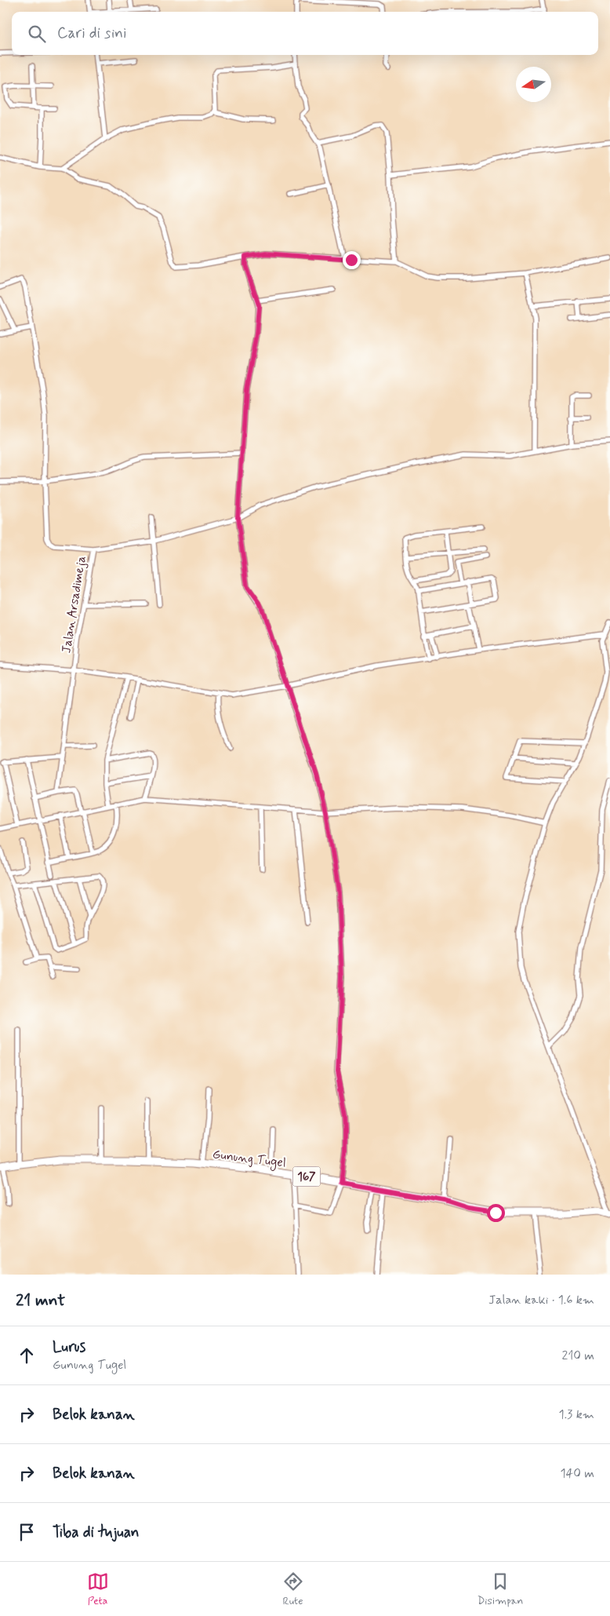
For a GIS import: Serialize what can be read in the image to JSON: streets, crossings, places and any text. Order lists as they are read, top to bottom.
{
  "streets": {
    "main road": ["Gunung Tugel", "167"],
    "street": ["Jalan Arsadimeja"]
  },
  "north": "left",
  "page": {
    "search": "Cari di sini",
    "heading": ["21 mnt", "Jalan kaki · 1.6 km"],
    "list": [
      ["Lurus", "Gunung Tugel", "210 m"],
      ["Belok kanan", "1.3 km"],
      ["Belok kanan", "140 m"],
      "Tiba di tujuan"
    ],
    "nav": ["Peta", "Rute", "Disimpan"]
  }
}
